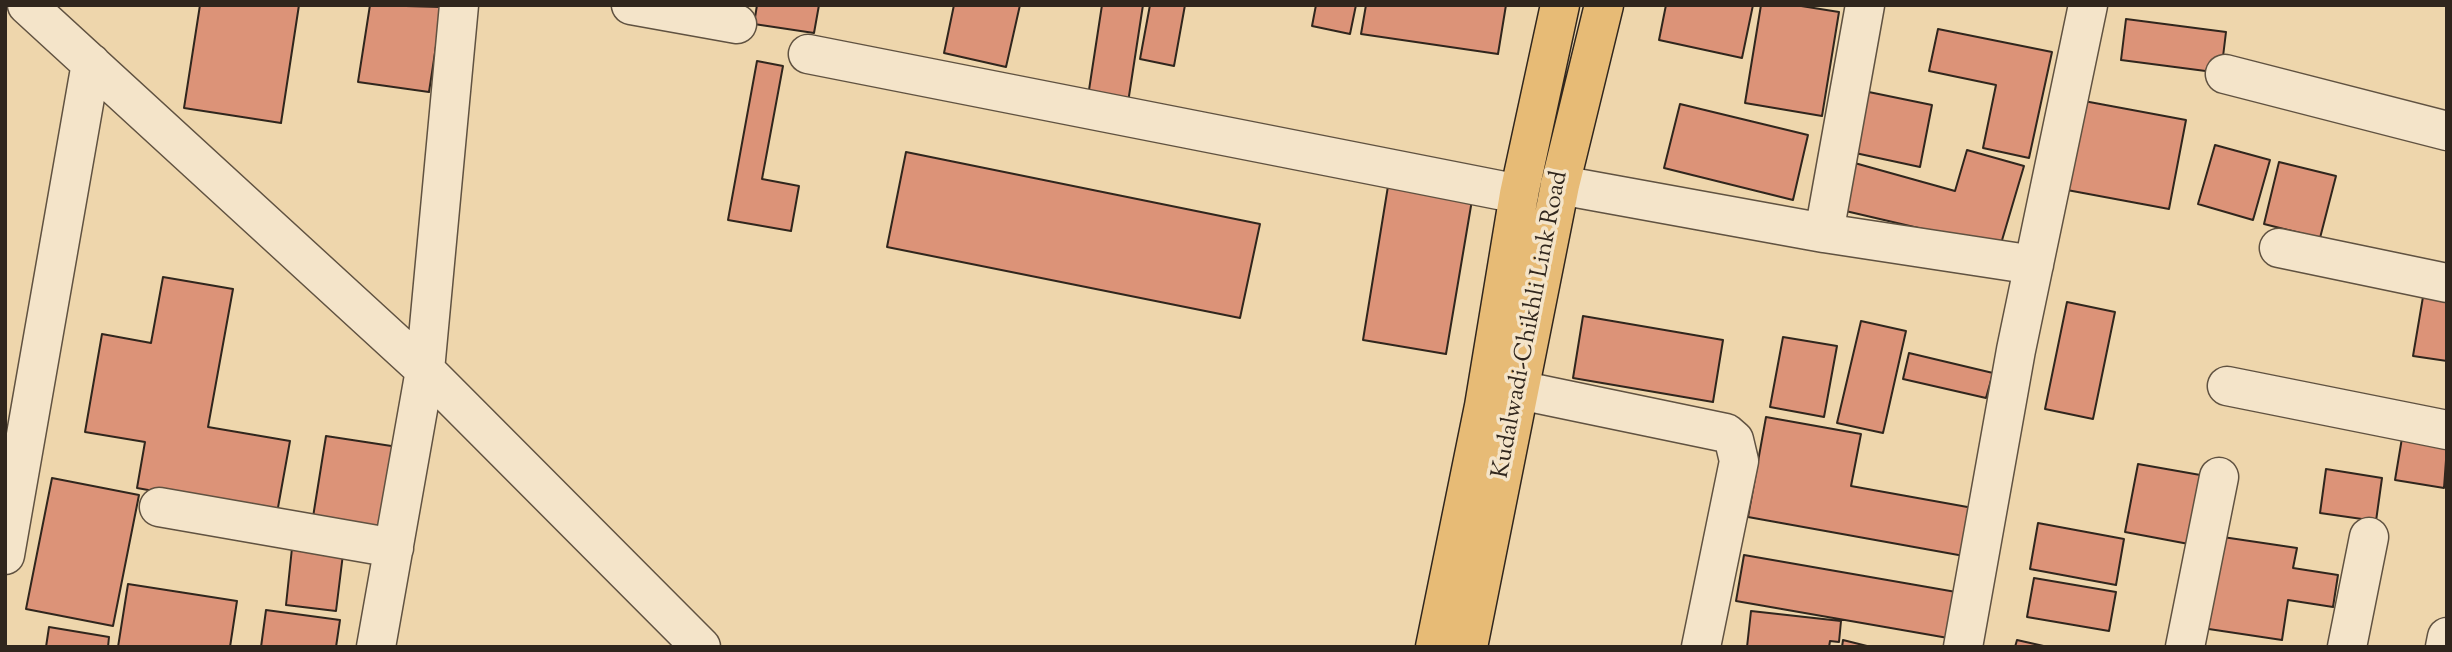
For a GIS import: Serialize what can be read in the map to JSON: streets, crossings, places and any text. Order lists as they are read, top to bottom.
{
  "streets": {
    "main road": ["Kudalwadi-Chikhli Link Road"]
  }
}
